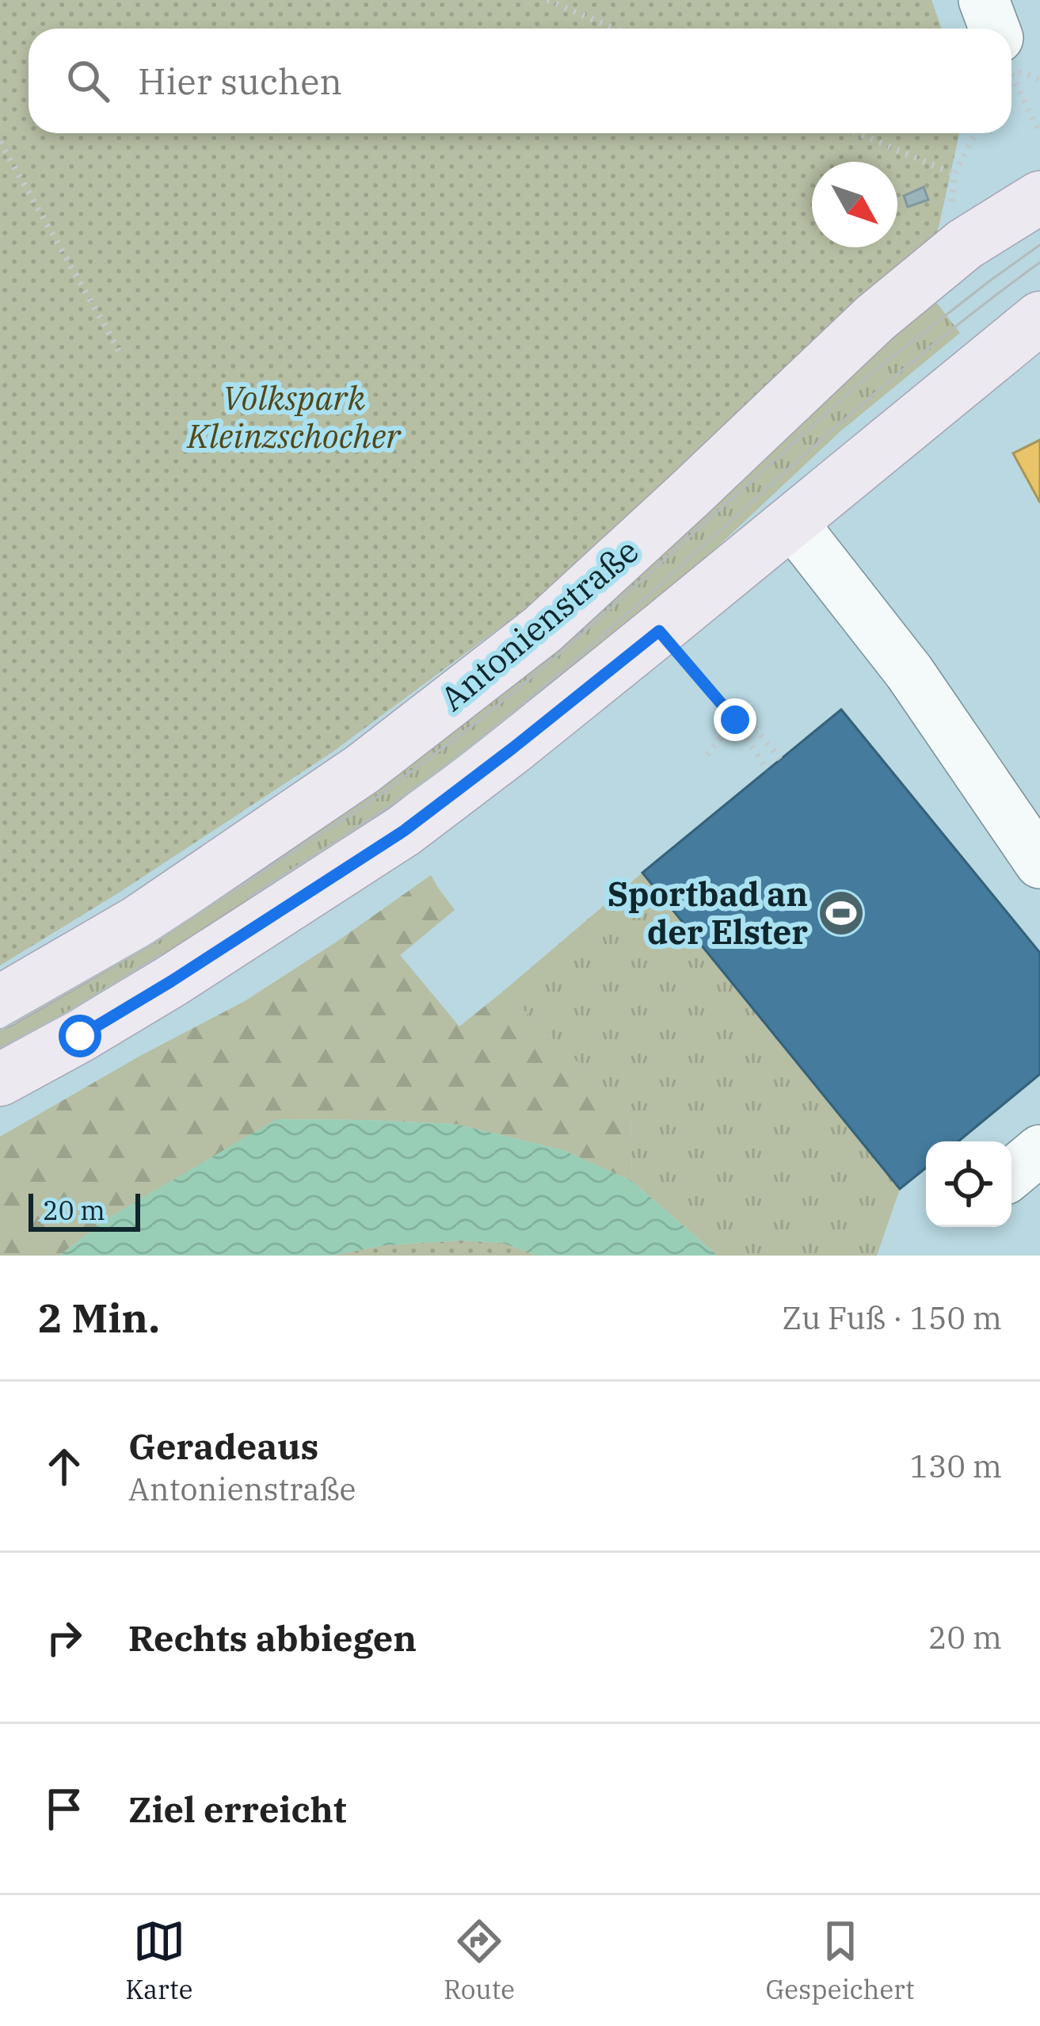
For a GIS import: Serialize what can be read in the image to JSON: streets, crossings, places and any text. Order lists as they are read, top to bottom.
{
  "streets": {
    "main road": ["Antonienstraße"]
  },
  "parks": ["Volkspark Kleinzschocher"],
  "places": {
    "sports": ["Sportbad an der Elster"]
  },
  "scale_bar": "20 m",
  "north": "bottom right",
  "page": {
    "search": "Hier suchen",
    "scale": "20 m",
    "heading": ["2 Min.", "Zu Fuß · 150 m"],
    "list": [
      ["Geradeaus", "Antonienstraße", "130 m"],
      ["Rechts abbiegen", "20 m"],
      "Ziel erreicht"
    ],
    "nav": ["Karte", "Route", "Gespeichert"]
  }
}
